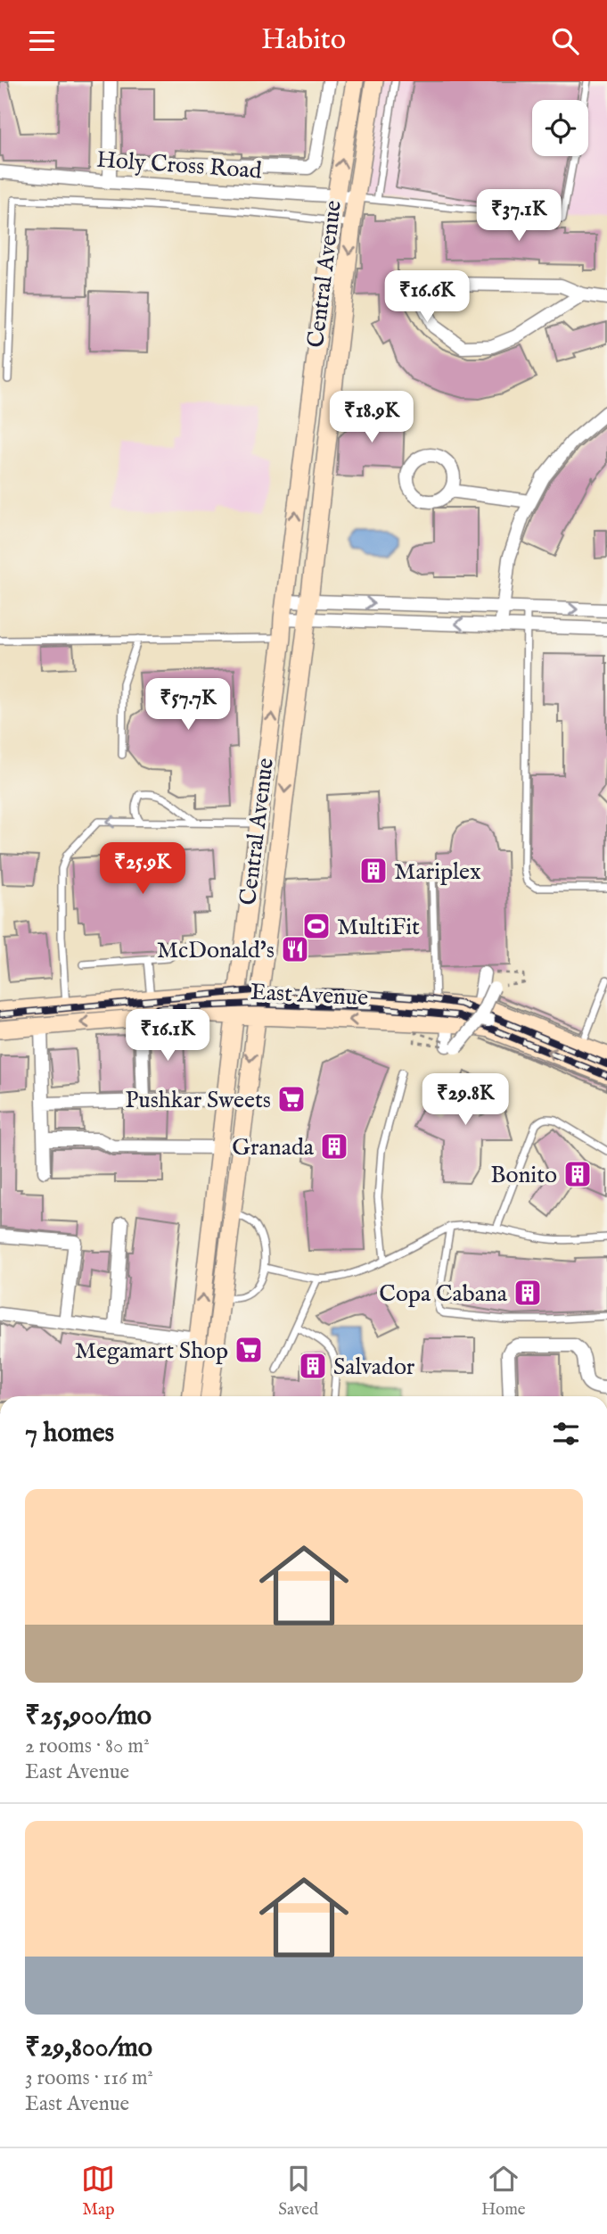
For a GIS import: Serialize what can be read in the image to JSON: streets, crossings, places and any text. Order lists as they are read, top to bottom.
{
  "streets": {
    "street": ["Holy Cross Road", "Central Avenue", "East Avenue"]
  },
  "crossings": [
    ["Holy Cross Road", "Central Avenue"],
    ["Central Avenue", "East Avenue"]
  ],
  "places": {
    "building": [
      "Mariplex",
      "Granada",
      "Bonito",
      "Copa Cabana",
      "Salvador"
    ],
    "sports": ["MultiFit"],
    "restaurant": ["McDonald's"],
    "supermarket": ["Pushkar Sweets", "Megamart Shop"]
  },
  "page": {
    "header": "Habito",
    "price": [
      "₹37.1K",
      "₹16.6K",
      "₹18.9K",
      "₹57.7K",
      "₹25.9K",
      "₹16.1K",
      "₹29.8K"
    ],
    "heading": "7 homes",
    "list": [
      {
        "name": "₹25,900/mo",
        "note": "2 rooms · 80 m² · East Avenue"
      },
      {
        "name": "₹29,800/mo",
        "note": "3 rooms · 116 m² · East Avenue"
      }
    ],
    "tabs": ["Map", "Saved", "Home"]
  }
}
